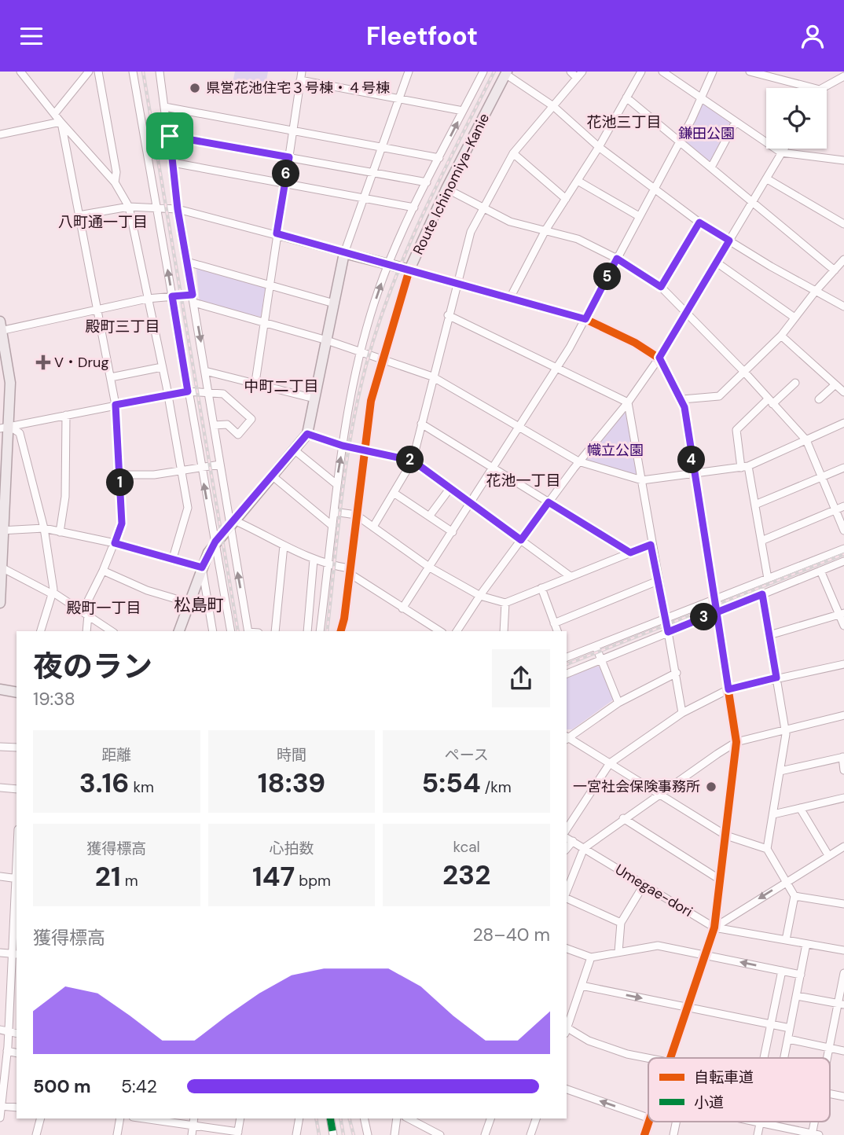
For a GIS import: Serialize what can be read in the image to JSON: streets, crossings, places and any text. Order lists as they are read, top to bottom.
{
  "streets": {
    "main road": ["Route Ichinomiya-Kanie"],
    "street": ["Umegae-dori"]
  },
  "districts": [
    "花池三丁目",
    "八町通一丁目",
    "殿町三丁目",
    "中町二丁目",
    "花池一丁目",
    "松島町",
    "殿町一丁目"
  ],
  "parks": ["鎌田公園", "幟立公園"],
  "places": {
    "other": ["県営花池住宅３号棟・４号棟", "一宮社会保険事務所"],
    "health": ["V・Drug"]
  },
  "legend": ["自転車道", "小道"],
  "page": {
    "header": "Fleetfoot",
    "pins": [
      "6",
      "5",
      "2",
      "4",
      "1",
      "3"
    ],
    "heading": ["夜のラン", "19:38"],
    "stats": [
      ["距離", "3.16 km"],
      ["時間", "18:39"],
      ["ペース", "5:54 /km"],
      ["獲得標高", "21 m"],
      ["心拍数", "147 bpm"],
      ["kcal", "232"]
    ],
    "chart": ["獲得標高", "28–40 m"],
    "list": [
      {
        "name": "500 m",
        "note": "5:42"
      }
    ]
  }
}
